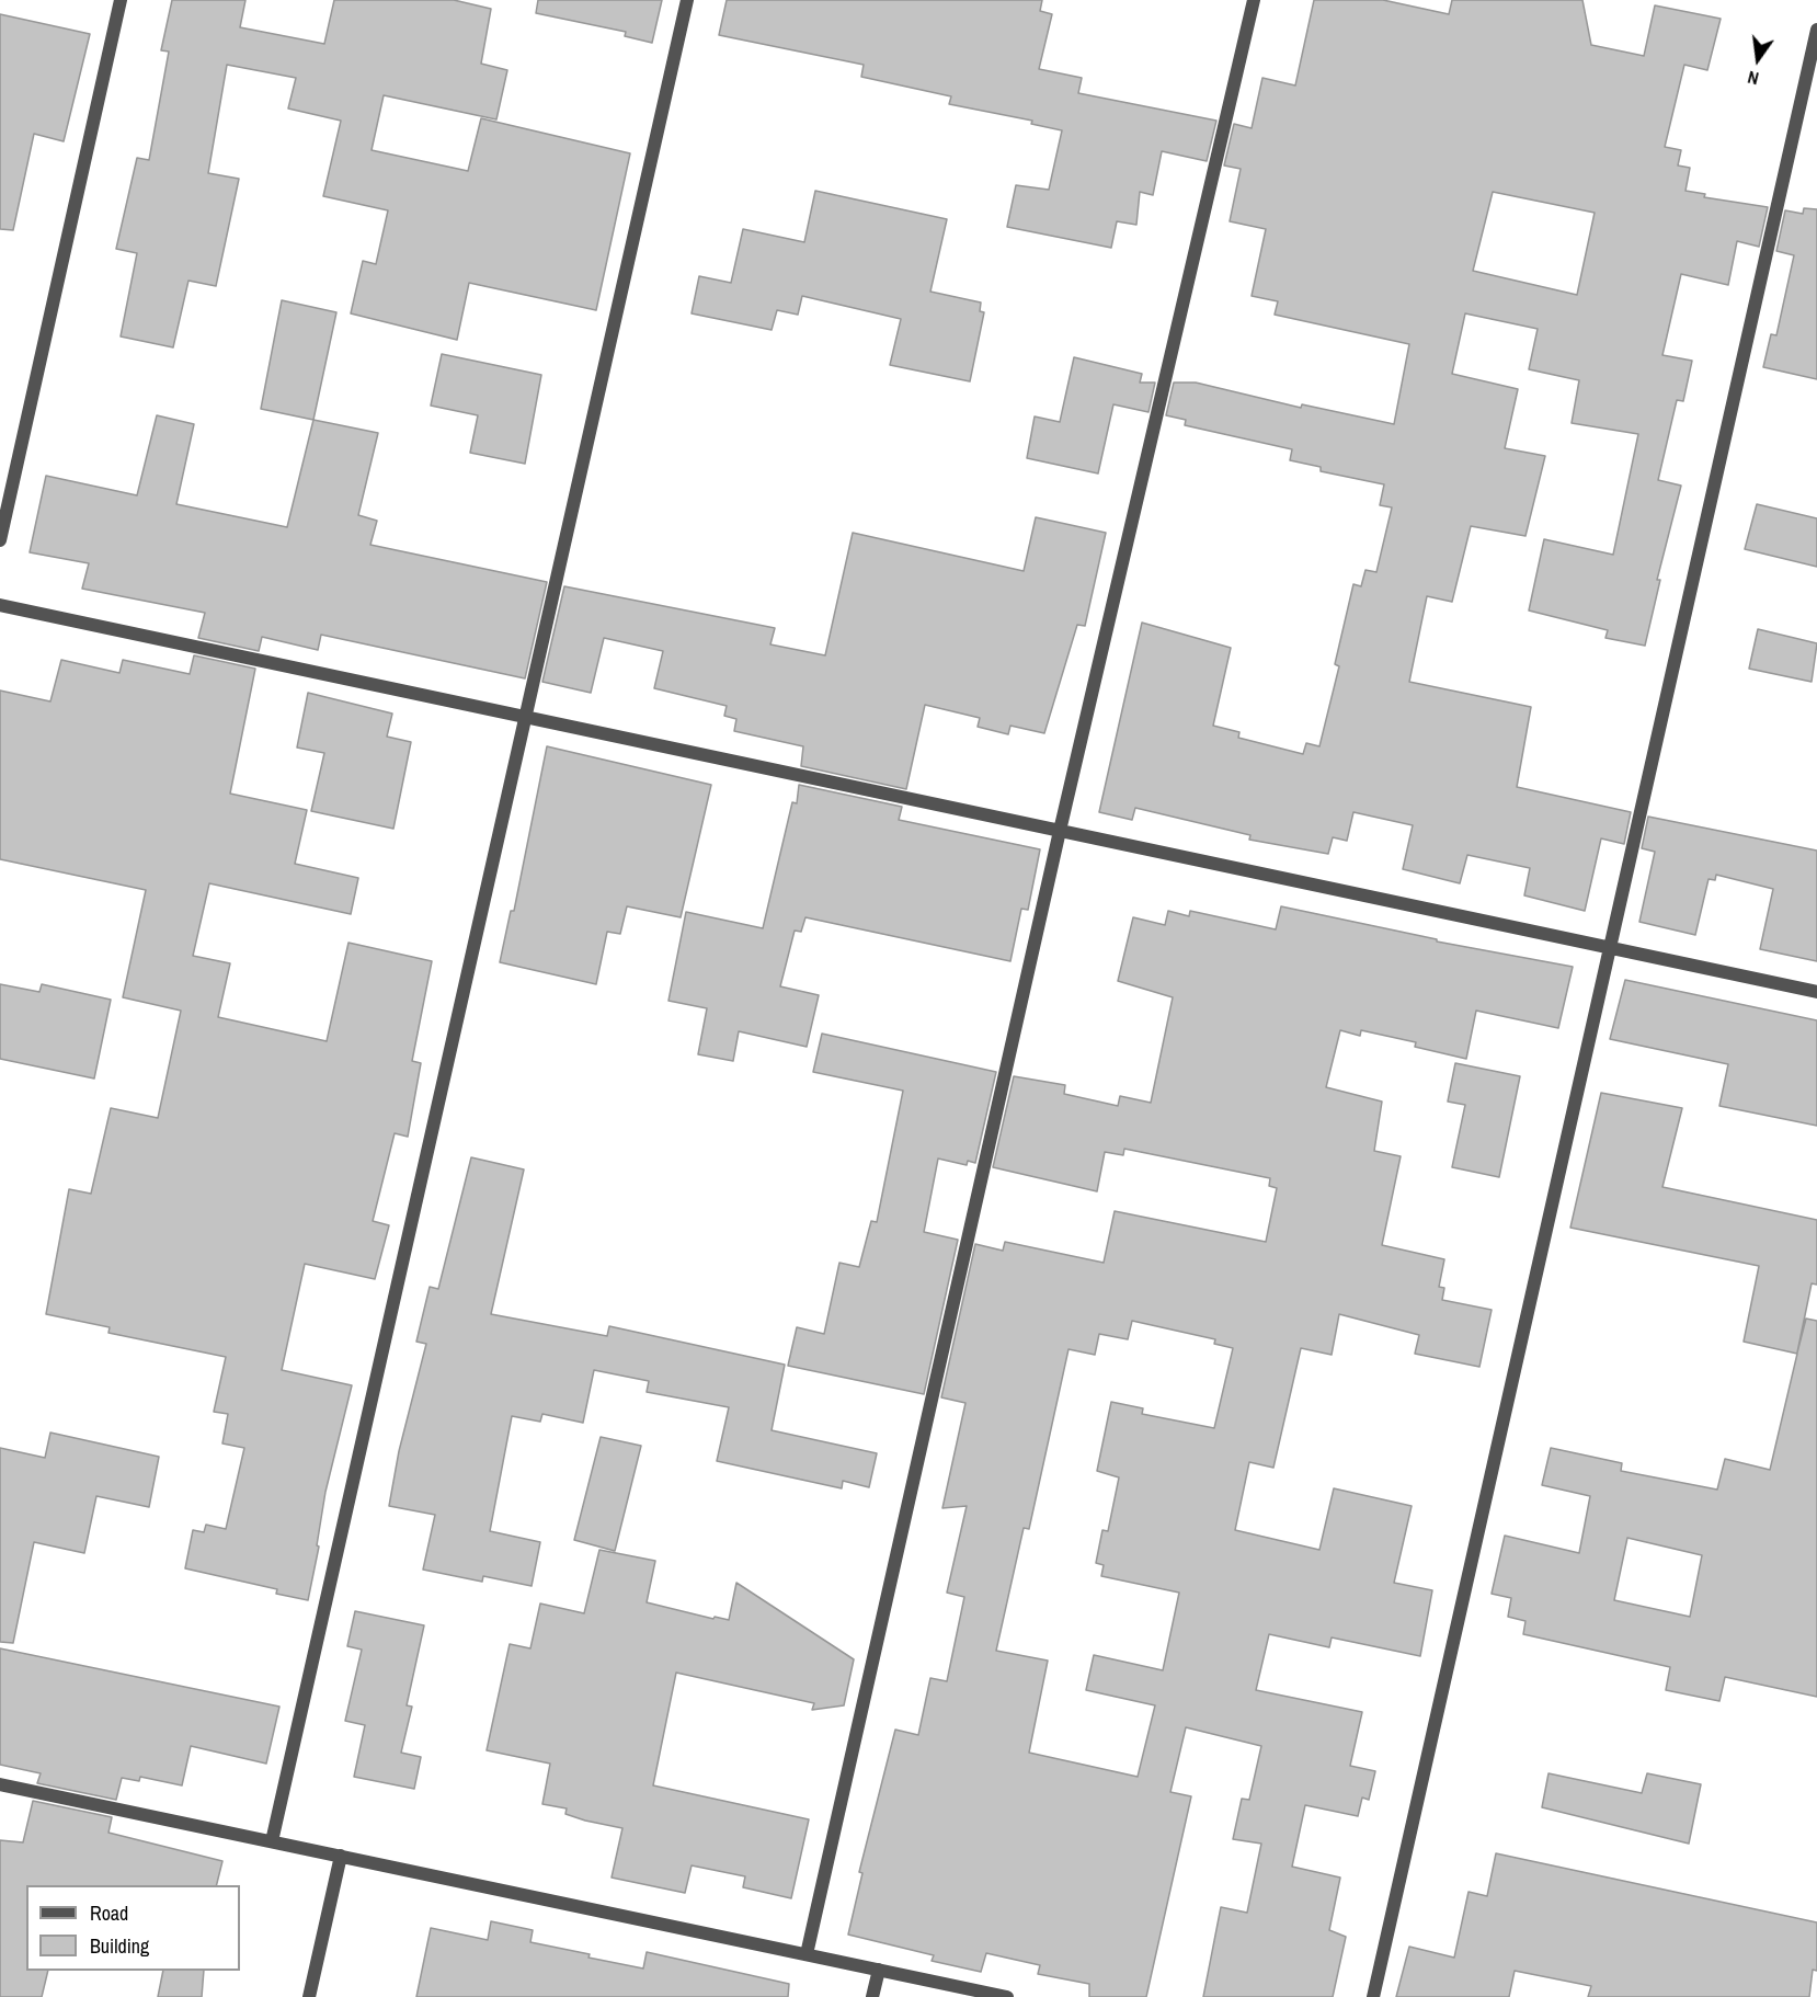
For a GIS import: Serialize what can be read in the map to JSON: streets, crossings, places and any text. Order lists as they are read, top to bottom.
{
  "legend": ["Road", "Building"],
  "north": "bottom"
}
